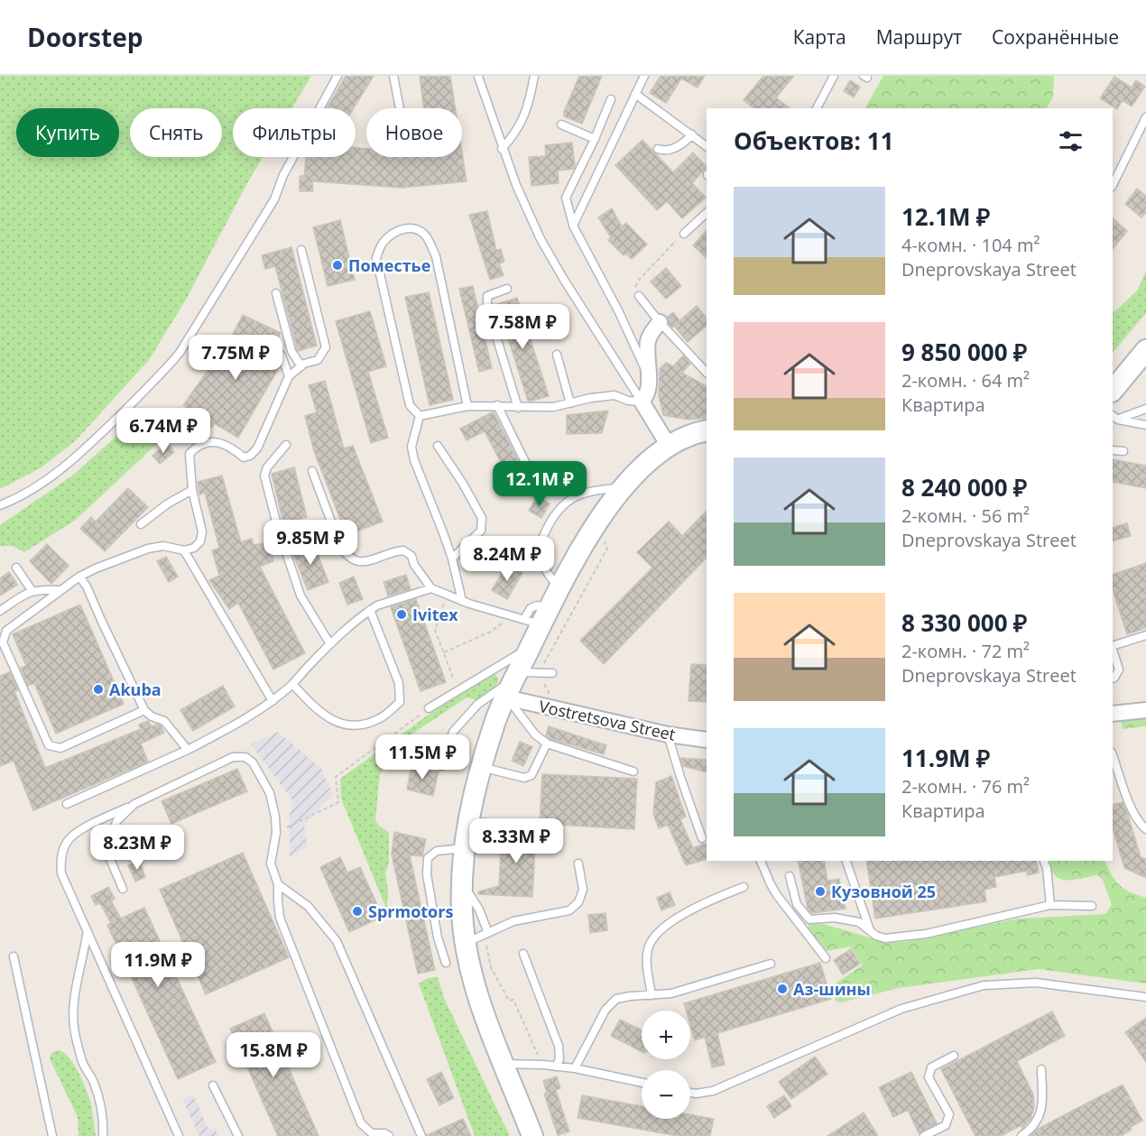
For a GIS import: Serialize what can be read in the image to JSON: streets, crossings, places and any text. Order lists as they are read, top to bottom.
{
  "streets": {
    "street": ["Vostretsova Street"]
  },
  "places": [
    "Поместье",
    "Ivitex",
    "Akuba",
    "Кузовной 25",
    "Sprmotors",
    "Аз-шины"
  ],
  "page": {
    "header": "Doorstep",
    "nav": ["Карта", "Маршрут", "Сохранённые"],
    "chip": [
      "Купить",
      "Снять",
      "Фильтры",
      "Новое"
    ],
    "heading": "Объектов: 11",
    "list": [
      {
        "name": "12.1M ₽",
        "note": "4-комн. · 104 m² · Dneprovskaya Street"
      },
      {
        "name": "9 850 000 ₽",
        "note": "2-комн. · 64 m² · Квартира"
      },
      {
        "name": "8 240 000 ₽",
        "note": "2-комн. · 56 m² · Dneprovskaya Street"
      },
      {
        "name": "8 330 000 ₽",
        "note": "2-комн. · 72 m² · Dneprovskaya Street"
      },
      {
        "name": "11.9M ₽",
        "note": "2-комн. · 76 m² · Квартира"
      }
    ],
    "price": [
      "7.58M ₽",
      "7.75M ₽",
      "6.74M ₽",
      "12.1M ₽",
      "9.85M ₽",
      "8.24M ₽",
      "11.5M ₽",
      "8.33M ₽",
      "8.23M ₽",
      "11.9M ₽",
      "15.8M ₽"
    ],
    "map_buttons": ["+", "−"]
  }
}
